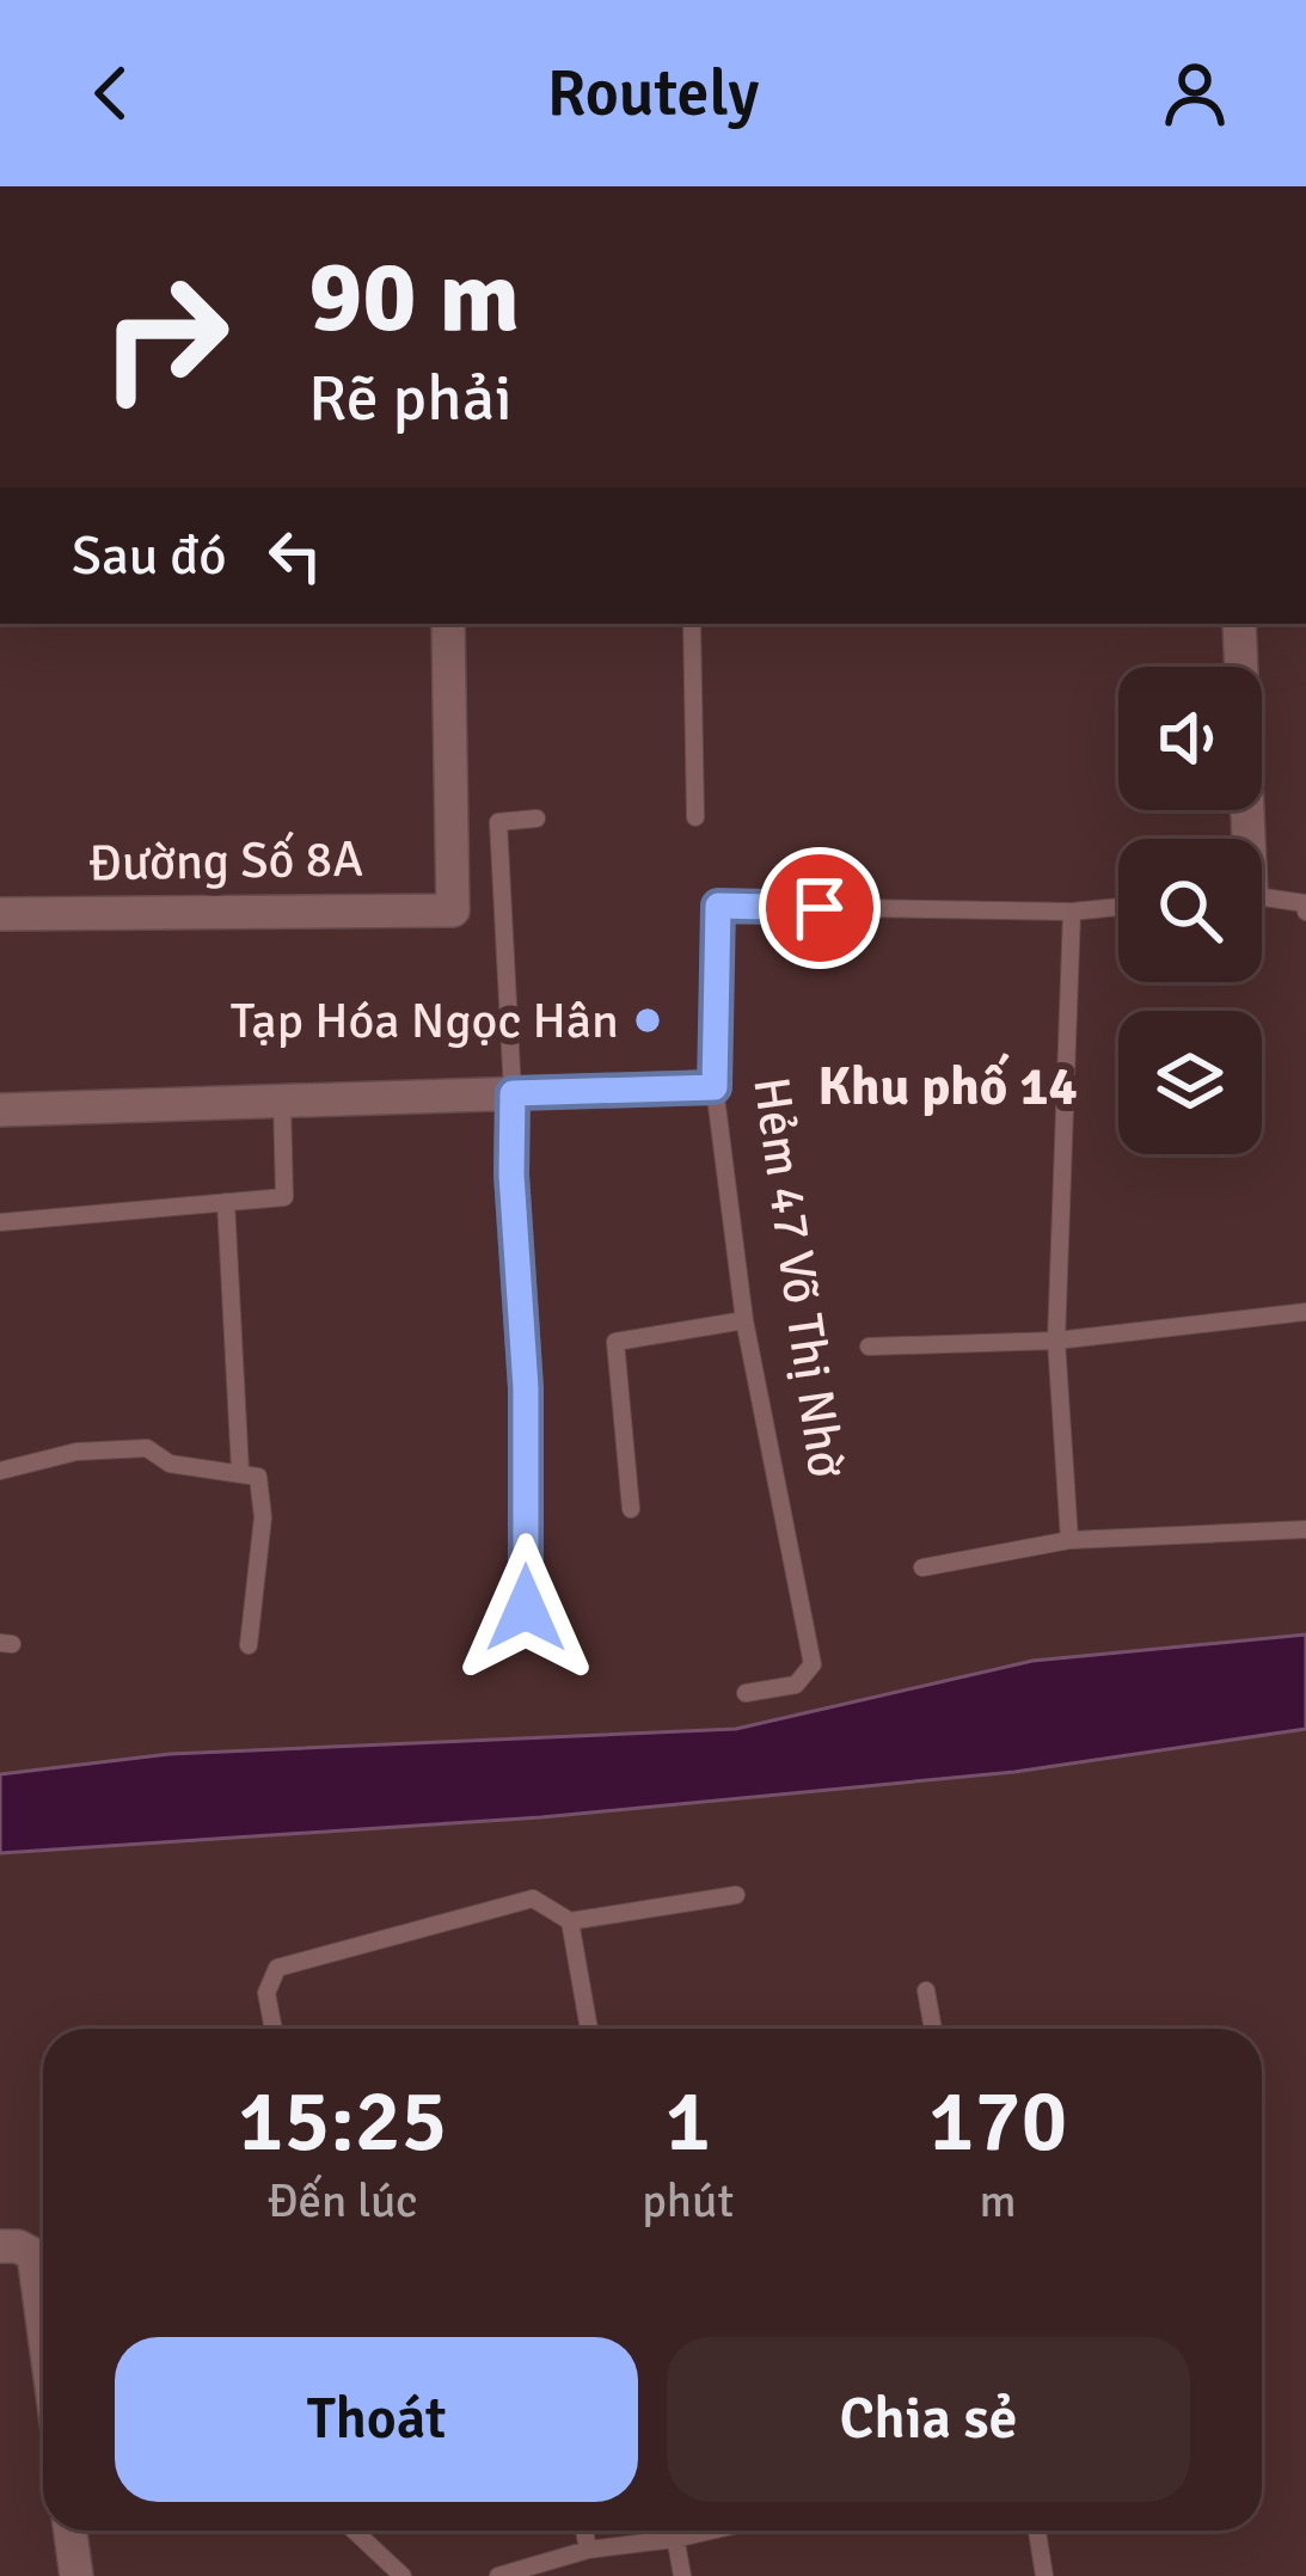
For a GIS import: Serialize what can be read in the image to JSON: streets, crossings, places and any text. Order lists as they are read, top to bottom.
{
  "streets": {
    "street": ["Đường Số 8A"],
    "lane": ["Hẻm 47 Võ Thị Nhờ"]
  },
  "districts": ["Khu phố 14"],
  "places": ["Tạp Hóa Ngọc Hân"],
  "page": {
    "header": "Routely",
    "turn": ["90 m", "Rẽ phải"],
    "then": "Sau đó",
    "eta": [
      "15:25",
      "Đến lúc",
      "1",
      "phút",
      "170",
      "m"
    ],
    "buttons": ["Thoát", "Chia sẻ"]
  }
}
